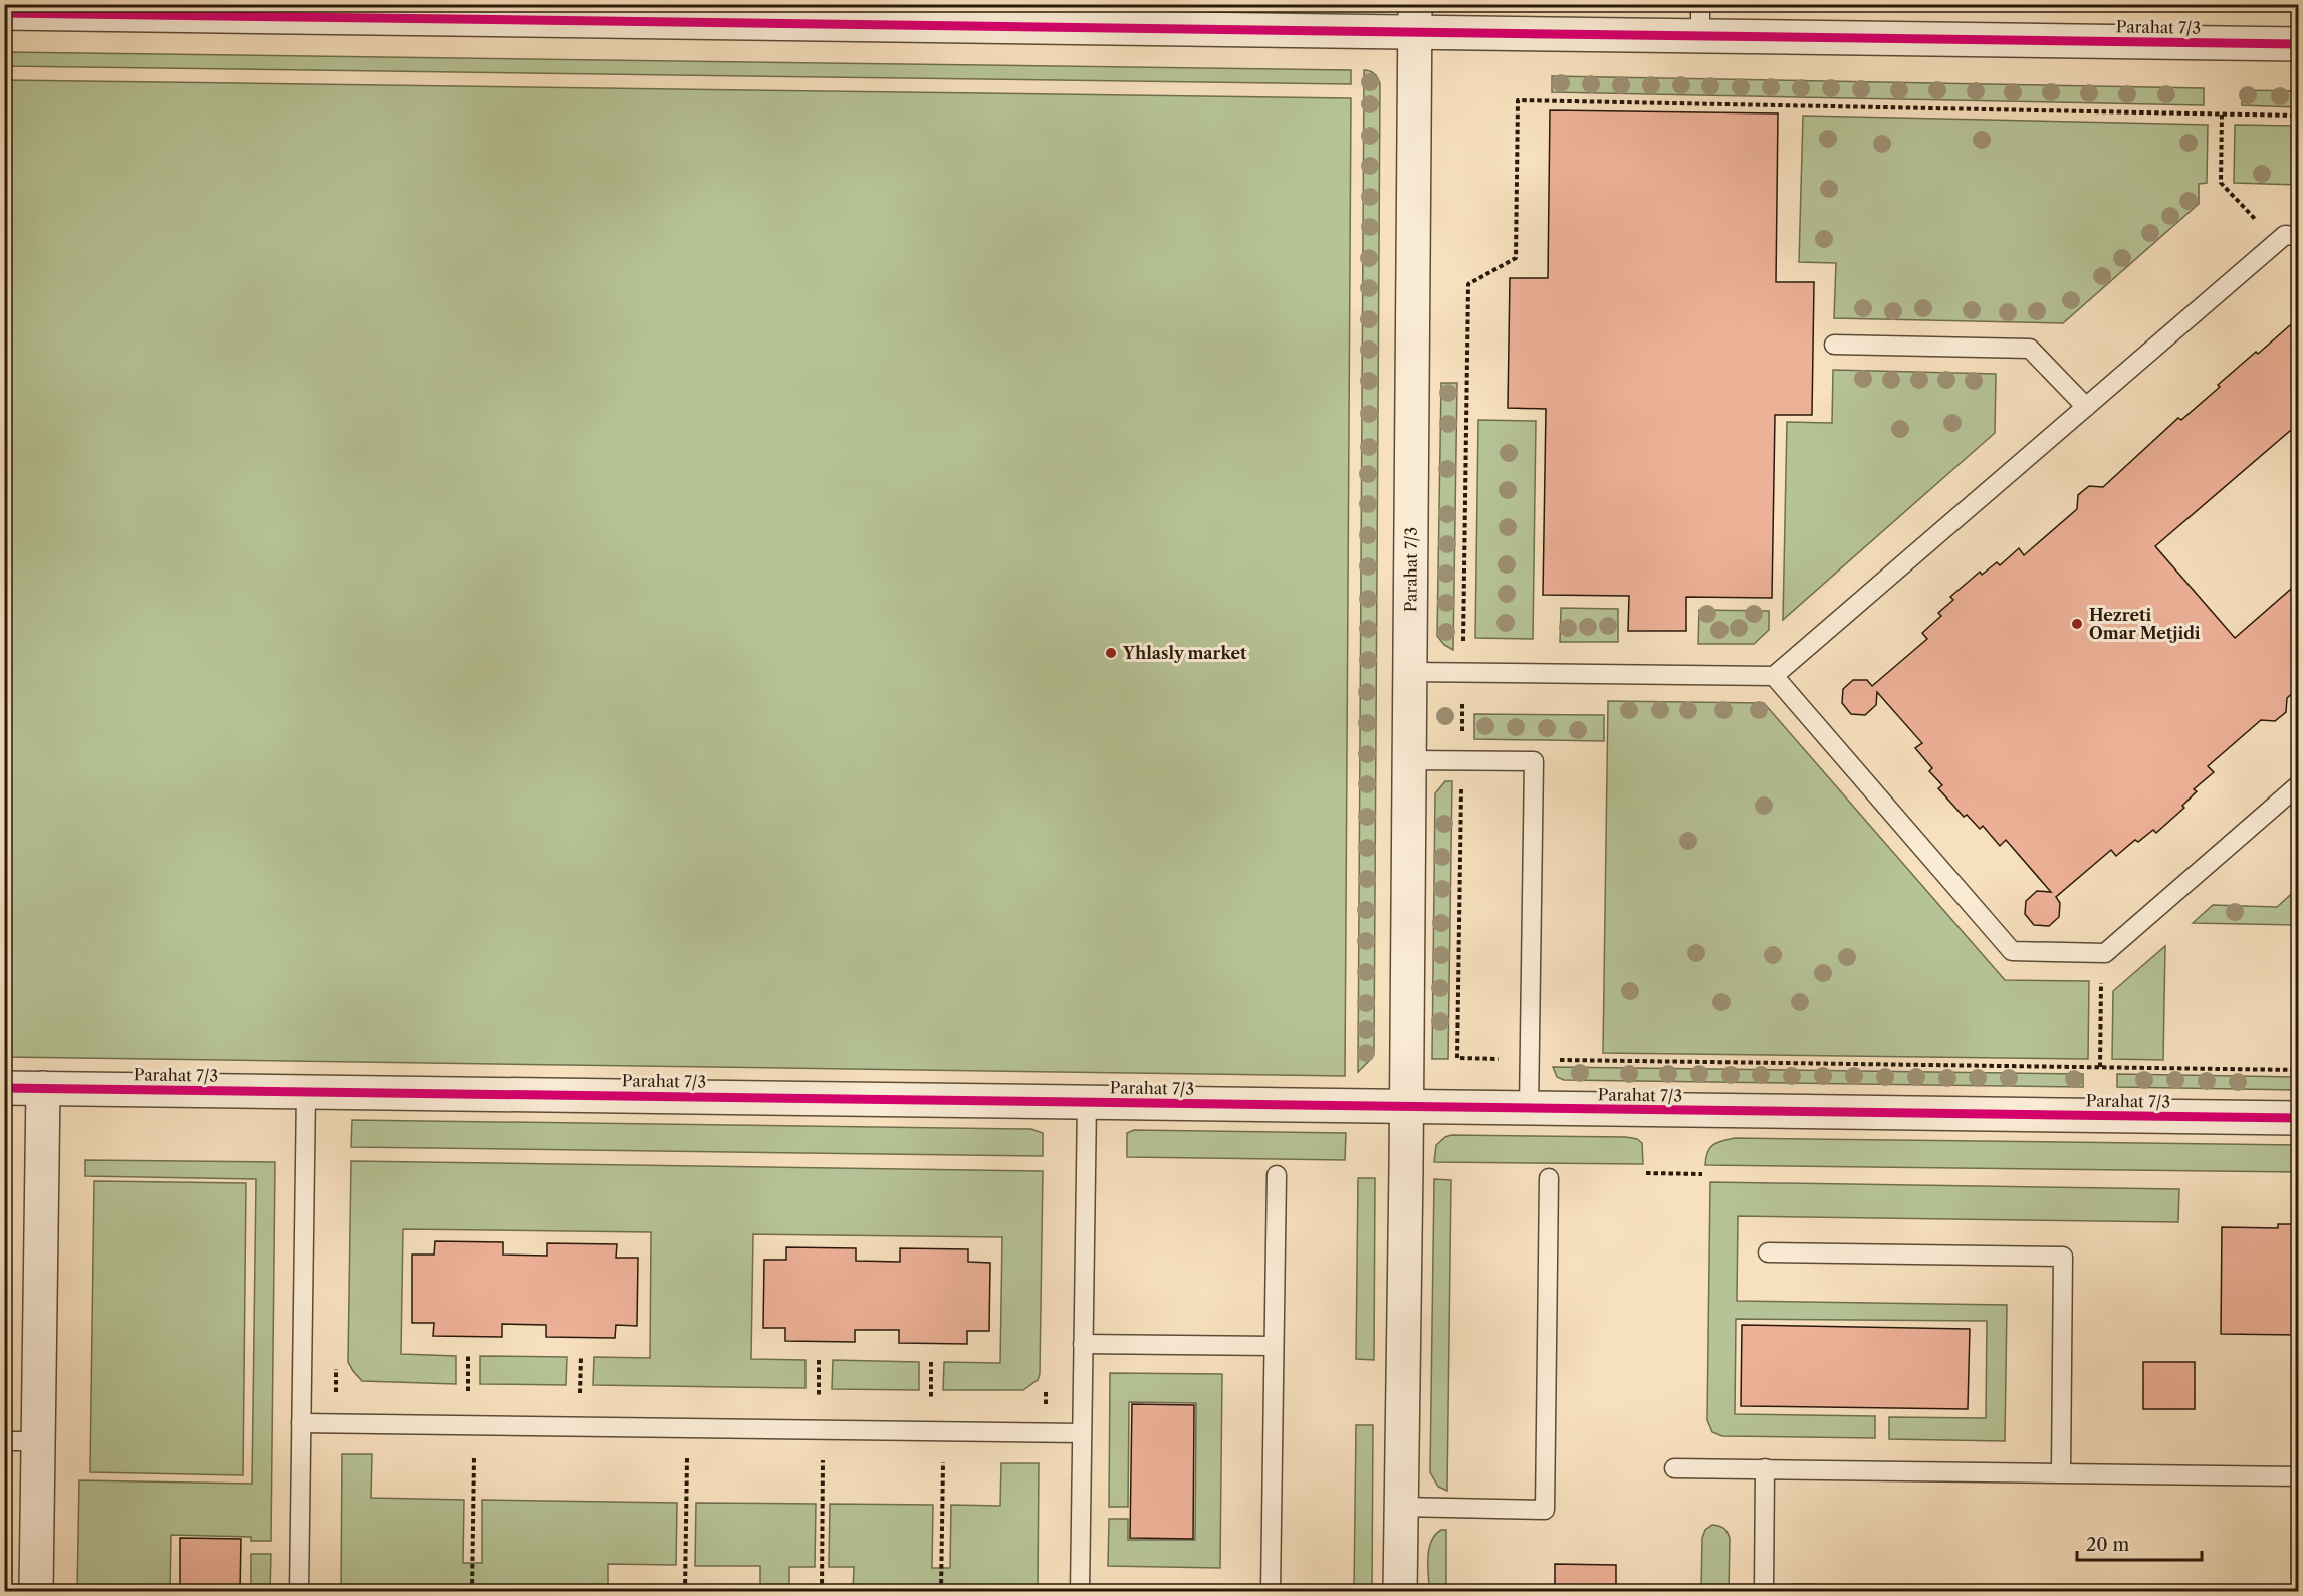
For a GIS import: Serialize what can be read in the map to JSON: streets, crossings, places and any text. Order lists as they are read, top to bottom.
{
  "streets": {
    "street": ["Parahat 7/3"]
  },
  "places": ["Hezreti Omar Metjidi", "Yhlasly market"],
  "scale_bar": "20 m"
}
